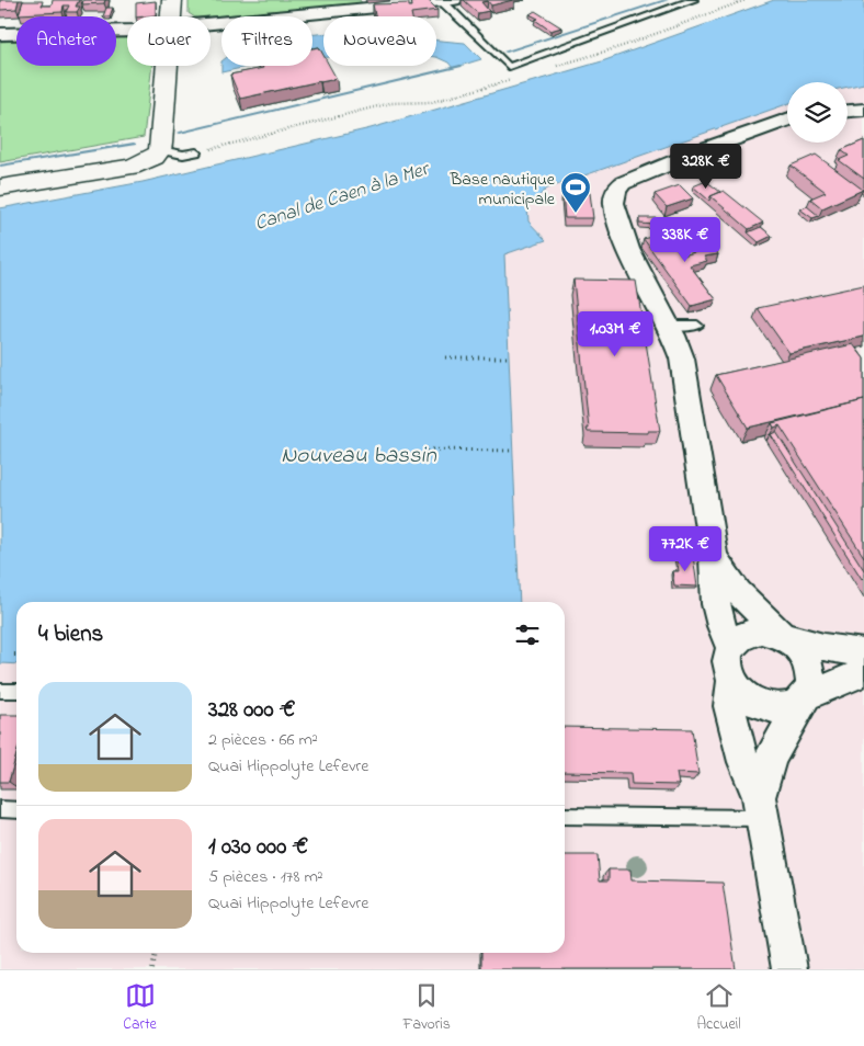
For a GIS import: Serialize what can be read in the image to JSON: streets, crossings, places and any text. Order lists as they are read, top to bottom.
{
  "water": ["Canal de Caen à la Mer", "Nouveau bassin"],
  "places": {
    "sports": ["Base nautique municipale"]
  },
  "page": {
    "chip": [
      "Acheter",
      "Louer",
      "Filtres",
      "Nouveau"
    ],
    "price": [
      "328K €",
      "338K €",
      "1.03M €",
      "772K €"
    ],
    "heading": "4 biens",
    "list": [
      {
        "name": "328 000 €",
        "note": "2 pièces · 66 m² · Quai Hippolyte Lefevre"
      },
      {
        "name": "1 030 000 €",
        "note": "5 pièces · 178 m² · Quai Hippolyte Lefevre"
      }
    ],
    "tabs": ["Carte", "Favoris", "Accueil"]
  }
}
